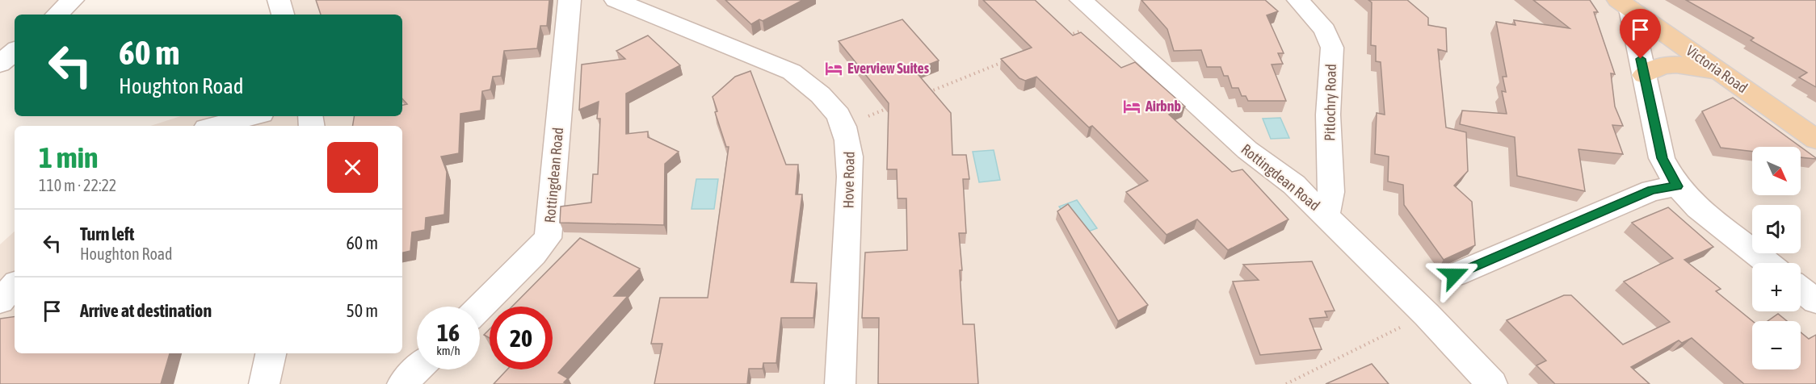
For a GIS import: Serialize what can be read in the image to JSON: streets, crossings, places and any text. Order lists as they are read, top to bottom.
{
  "streets": {
    "main road": ["Victoria Road"],
    "street": ["Pitlochry Road", "Rottingdean Road", "Hove Road"]
  },
  "crossings": [
    ["Pitlochry Road", "Rottingdean Road"]
  ],
  "places": {
    "hotel": ["Everview Suites", "Airbnb"]
  },
  "north": "bottom right",
  "page": {
    "turn": ["60 m", "Houghton Road"],
    "heading": ["1 min", "110 m · 22:22"],
    "map_buttons": ["+", "−"],
    "list": [
      {
        "name": "Turn left",
        "note": "Houghton Road",
        "value": "60 m"
      },
      {
        "name": "Arrive at destination",
        "value": "50 m"
      }
    ],
    "speed": "16 km/h",
    "limit": "20"
  }
}
